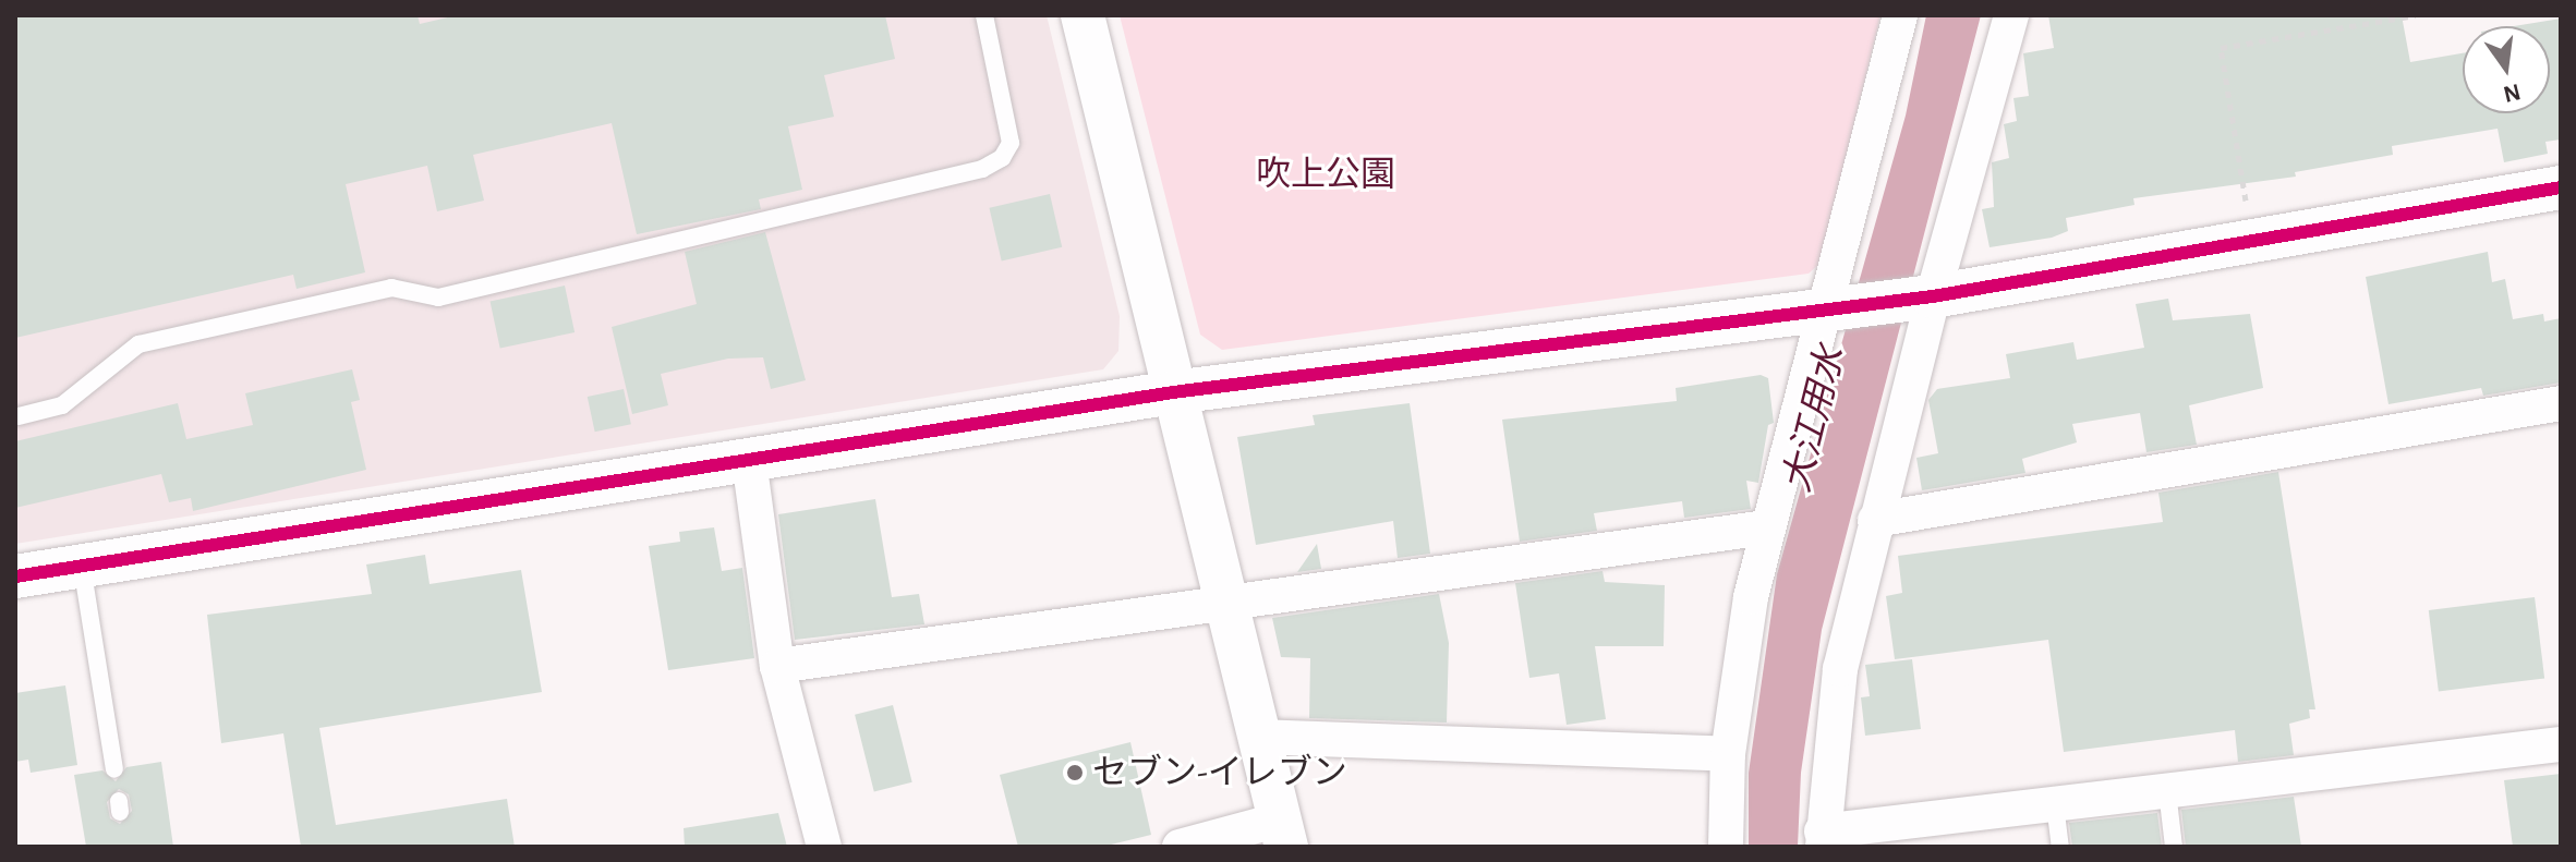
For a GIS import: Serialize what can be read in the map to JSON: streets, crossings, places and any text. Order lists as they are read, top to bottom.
{
  "water": ["大江用水"],
  "parks": ["吹上公園"],
  "places": ["セブン-イレブン"],
  "north": "bottom"
}
